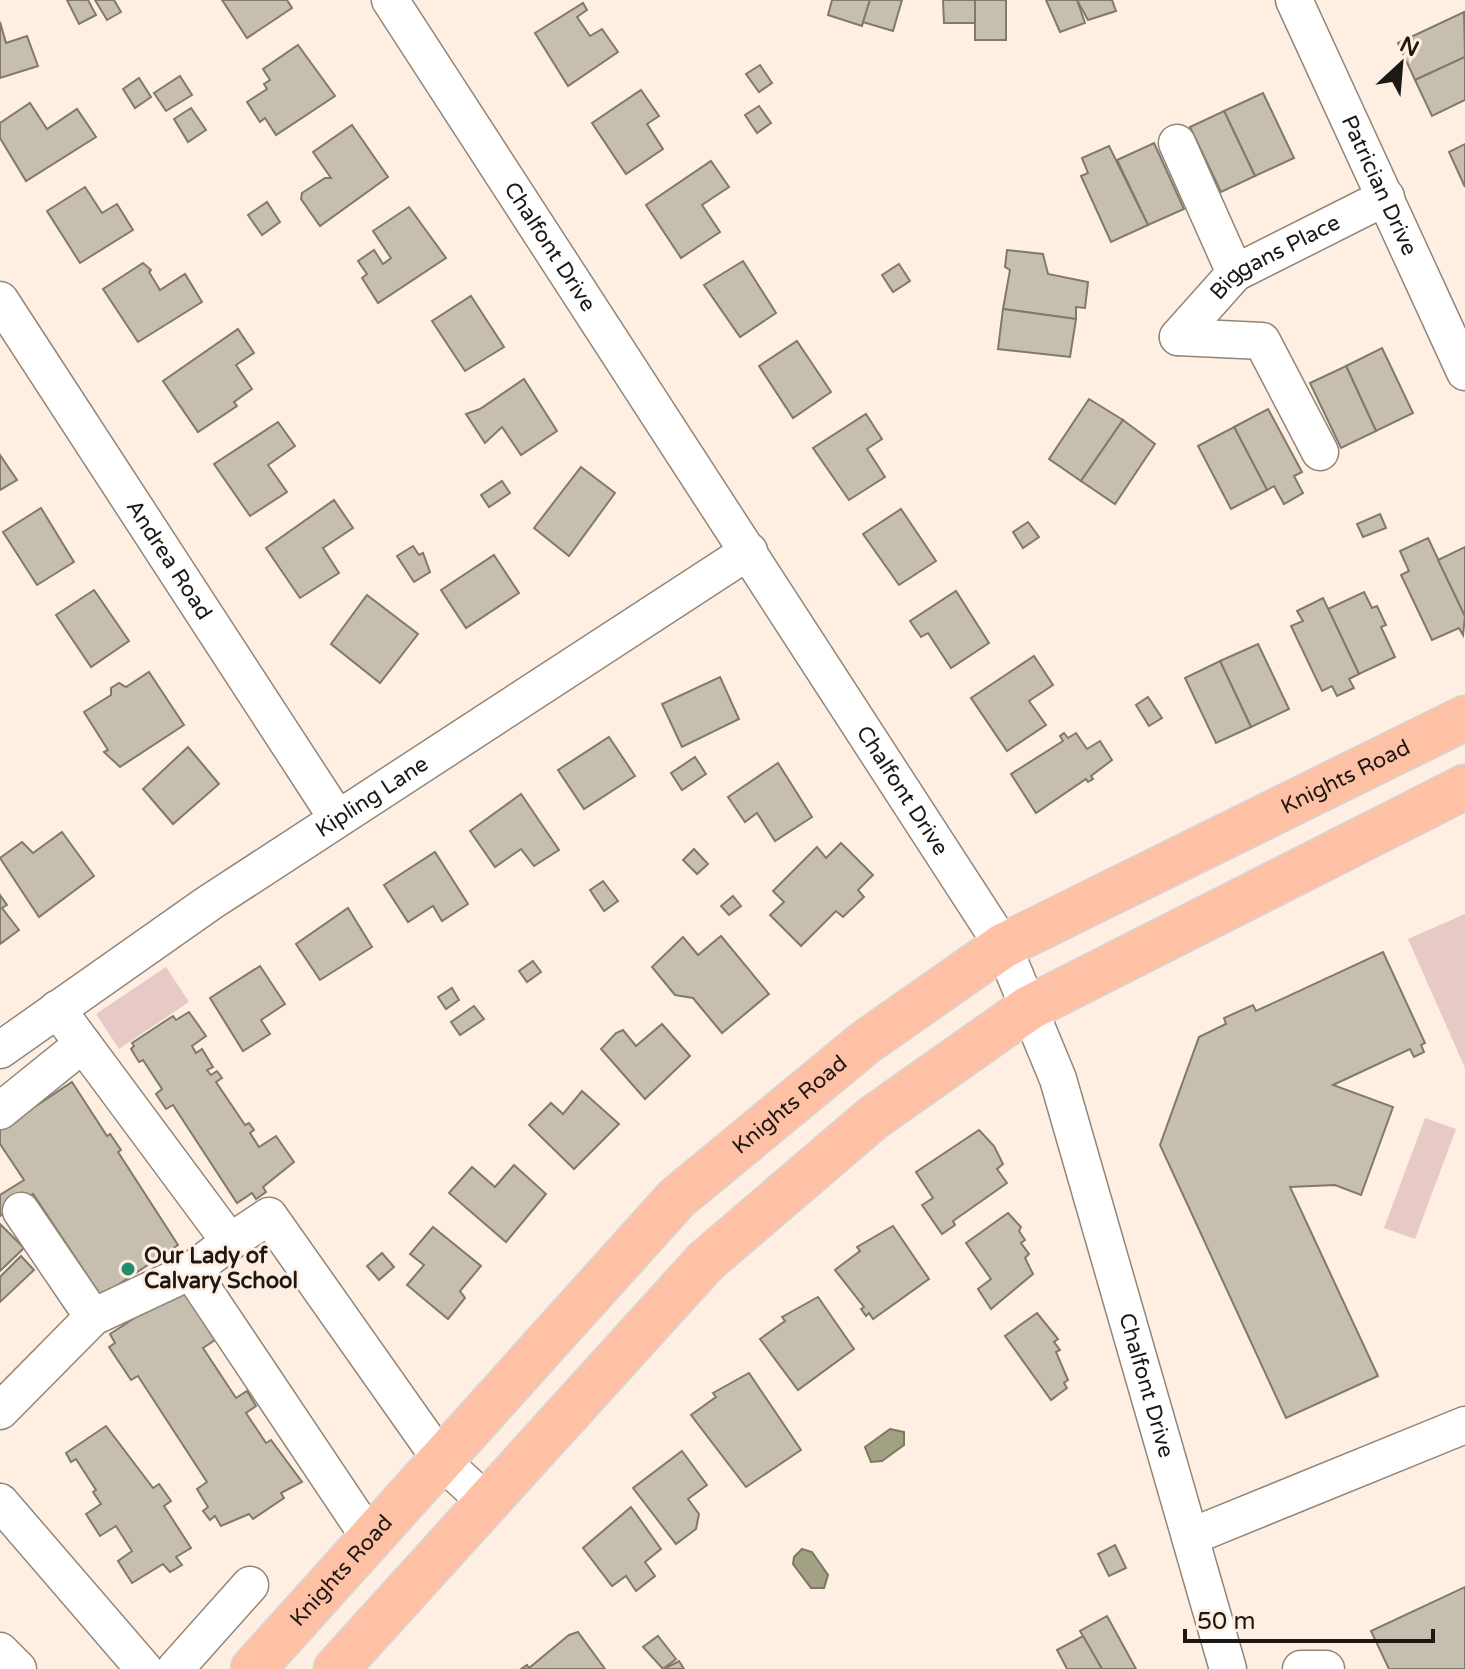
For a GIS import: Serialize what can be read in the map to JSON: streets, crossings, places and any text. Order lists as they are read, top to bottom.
{
  "streets": {
    "main road": ["Knights Road"],
    "street": [
      "Patrician Drive",
      "Chalfont Drive",
      "Biggans Place",
      "Andrea Road",
      "Kipling Lane"
    ]
  },
  "crossings": [
    ["Patrician Drive", "Biggans Place"],
    ["Chalfont Drive", "Knights Road"],
    ["Chalfont Drive", "Kipling Lane"],
    ["Andrea Road", "Kipling Lane"]
  ],
  "places": ["Our Lady of Calvary School"],
  "scale_bar": "50 m",
  "north": "top right"
}
